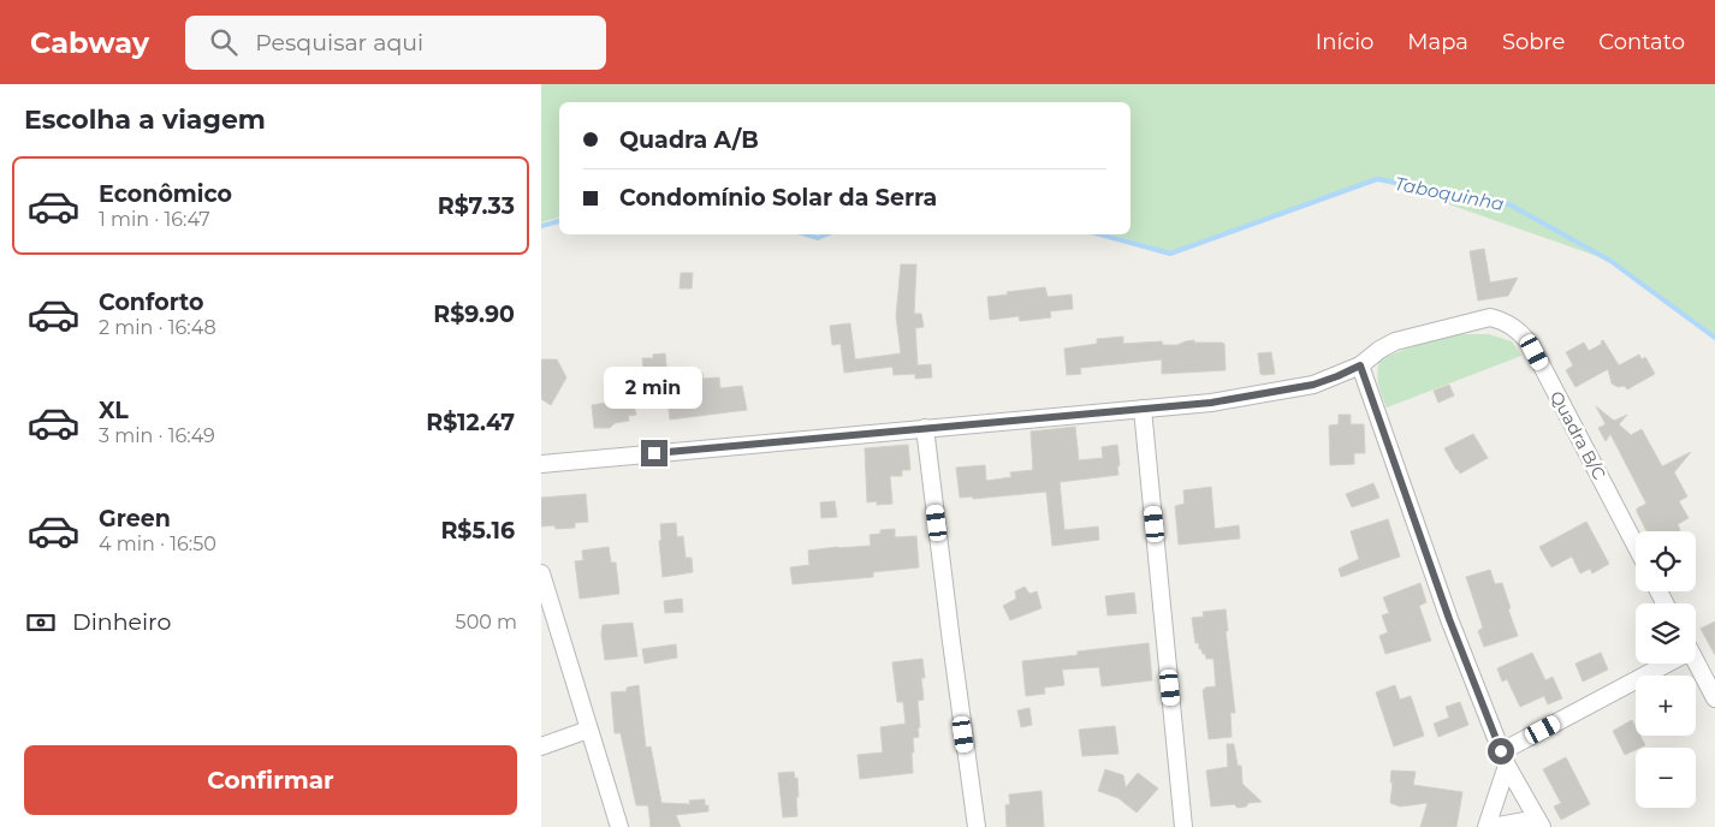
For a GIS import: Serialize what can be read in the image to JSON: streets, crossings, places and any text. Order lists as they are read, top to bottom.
{
  "streets": {
    "street": ["Quadra B/C"]
  },
  "water": ["Taboquinha"],
  "page": {
    "header": "Cabway",
    "search": "Pesquisar aqui",
    "nav": [
      "Início",
      "Mapa",
      "Sobre",
      "Contato"
    ],
    "heading": "Escolha a viagem",
    "banner": ["Quadra A/B", "Condomínio Solar da Serra"],
    "list": [
      {
        "name": "Econômico",
        "note": "1 min · 16:47",
        "value": "R$7.33"
      },
      {
        "name": "Conforto",
        "note": "2 min · 16:48",
        "value": "R$9.90"
      },
      {
        "name": "XL",
        "note": "3 min · 16:49",
        "value": "R$12.47"
      },
      {
        "name": "Green",
        "note": "4 min · 16:50",
        "value": "R$5.16"
      }
    ],
    "bubble": "2 min",
    "map_buttons": ["+", "−"],
    "pay": ["Dinheiro", "500 m"],
    "buttons": "Confirmar"
  }
}
